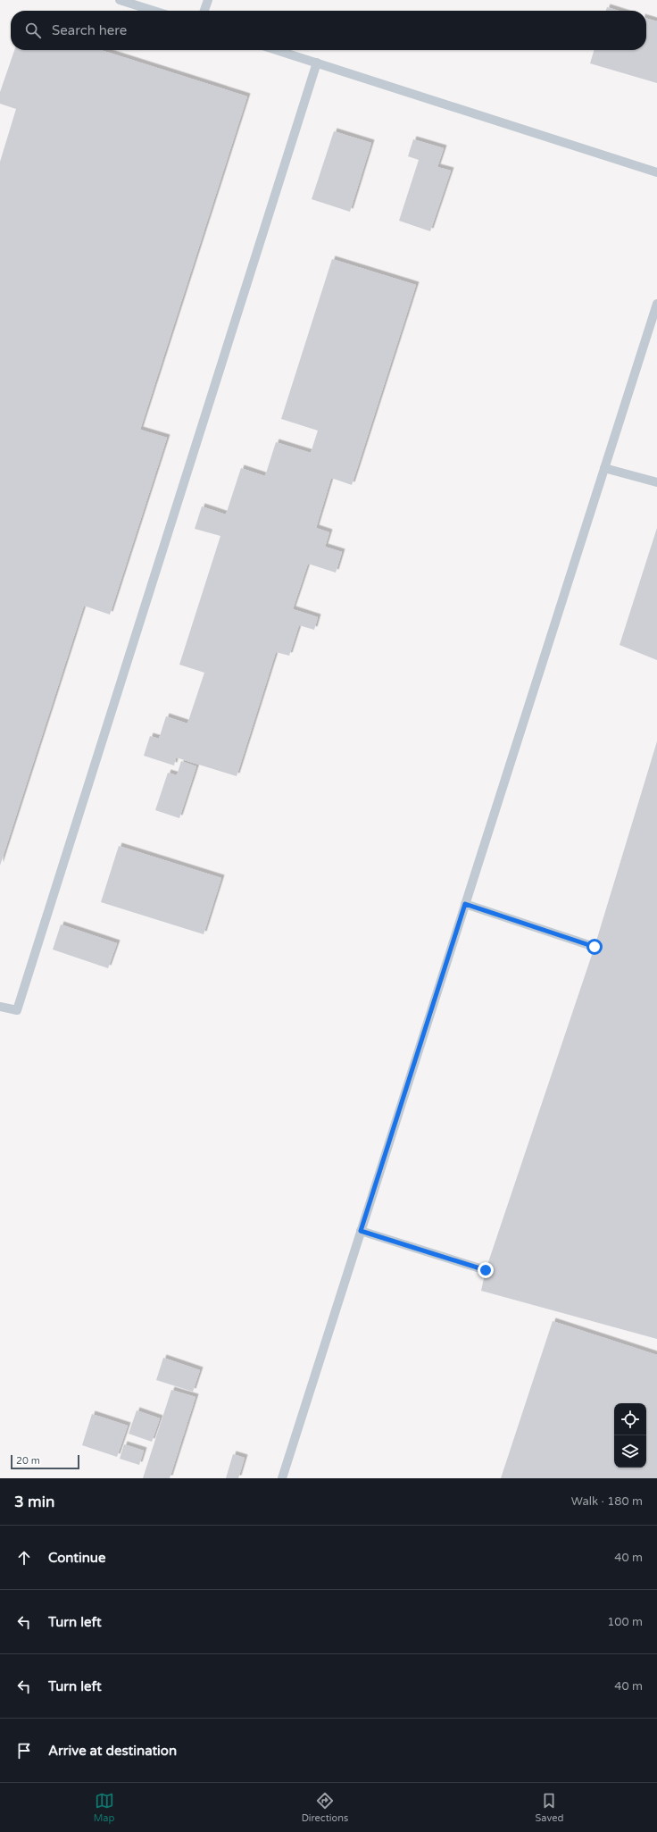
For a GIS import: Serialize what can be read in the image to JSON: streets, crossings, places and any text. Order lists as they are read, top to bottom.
{
  "scale_bar": "20 m",
  "page": {
    "search": "Search here",
    "scale": "20 m",
    "heading": ["3 min", "Walk · 180 m"],
    "list": [
      ["Continue", "40 m"],
      ["Turn left", "100 m"],
      ["Turn left", "40 m"],
      "Arrive at destination"
    ],
    "nav": ["Map", "Directions", "Saved"]
  }
}
